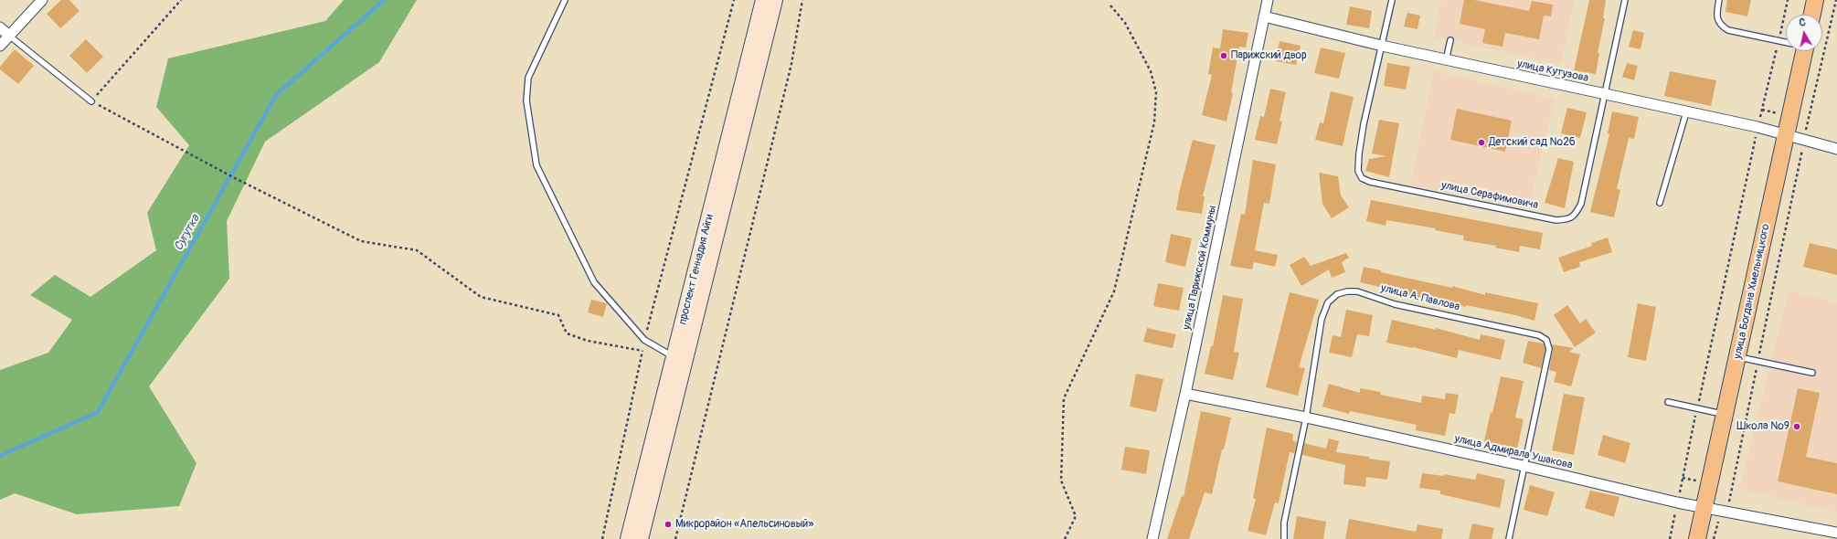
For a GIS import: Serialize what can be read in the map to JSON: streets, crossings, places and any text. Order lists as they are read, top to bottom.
{
  "streets": {
    "main road": ["проспект Геннадия Айги", "улица Богдана Хмельницкого"],
    "street": ["улица Кутузова", "улица Парижской Коммуны", "улица Адмирала Ушакова"],
    "lane": ["улица Серафимовича", "улица А. Павлова"]
  },
  "crossings": [
    ["улица Кутузова", "улица Серафимовича"],
    ["улица Кутузова", "улица Парижской Коммуны"],
    ["улица Кутузова", "улица Богдана Хмельницкого"],
    ["улица Парижской Коммуны", "улица Адмирала Ушакова"],
    ["улица Богдана Хмельницкого", "улица Адмирала Ушакова"],
    ["улица А. Павлова", "улица Адмирала Ушакова"]
  ],
  "water": ["Сугутка"],
  "places": [
    "Парижский двор",
    "Детский сад №26",
    "Школа №9",
    "Микрорайон «Апельсиновый»"
  ],
  "north": "top"
}
